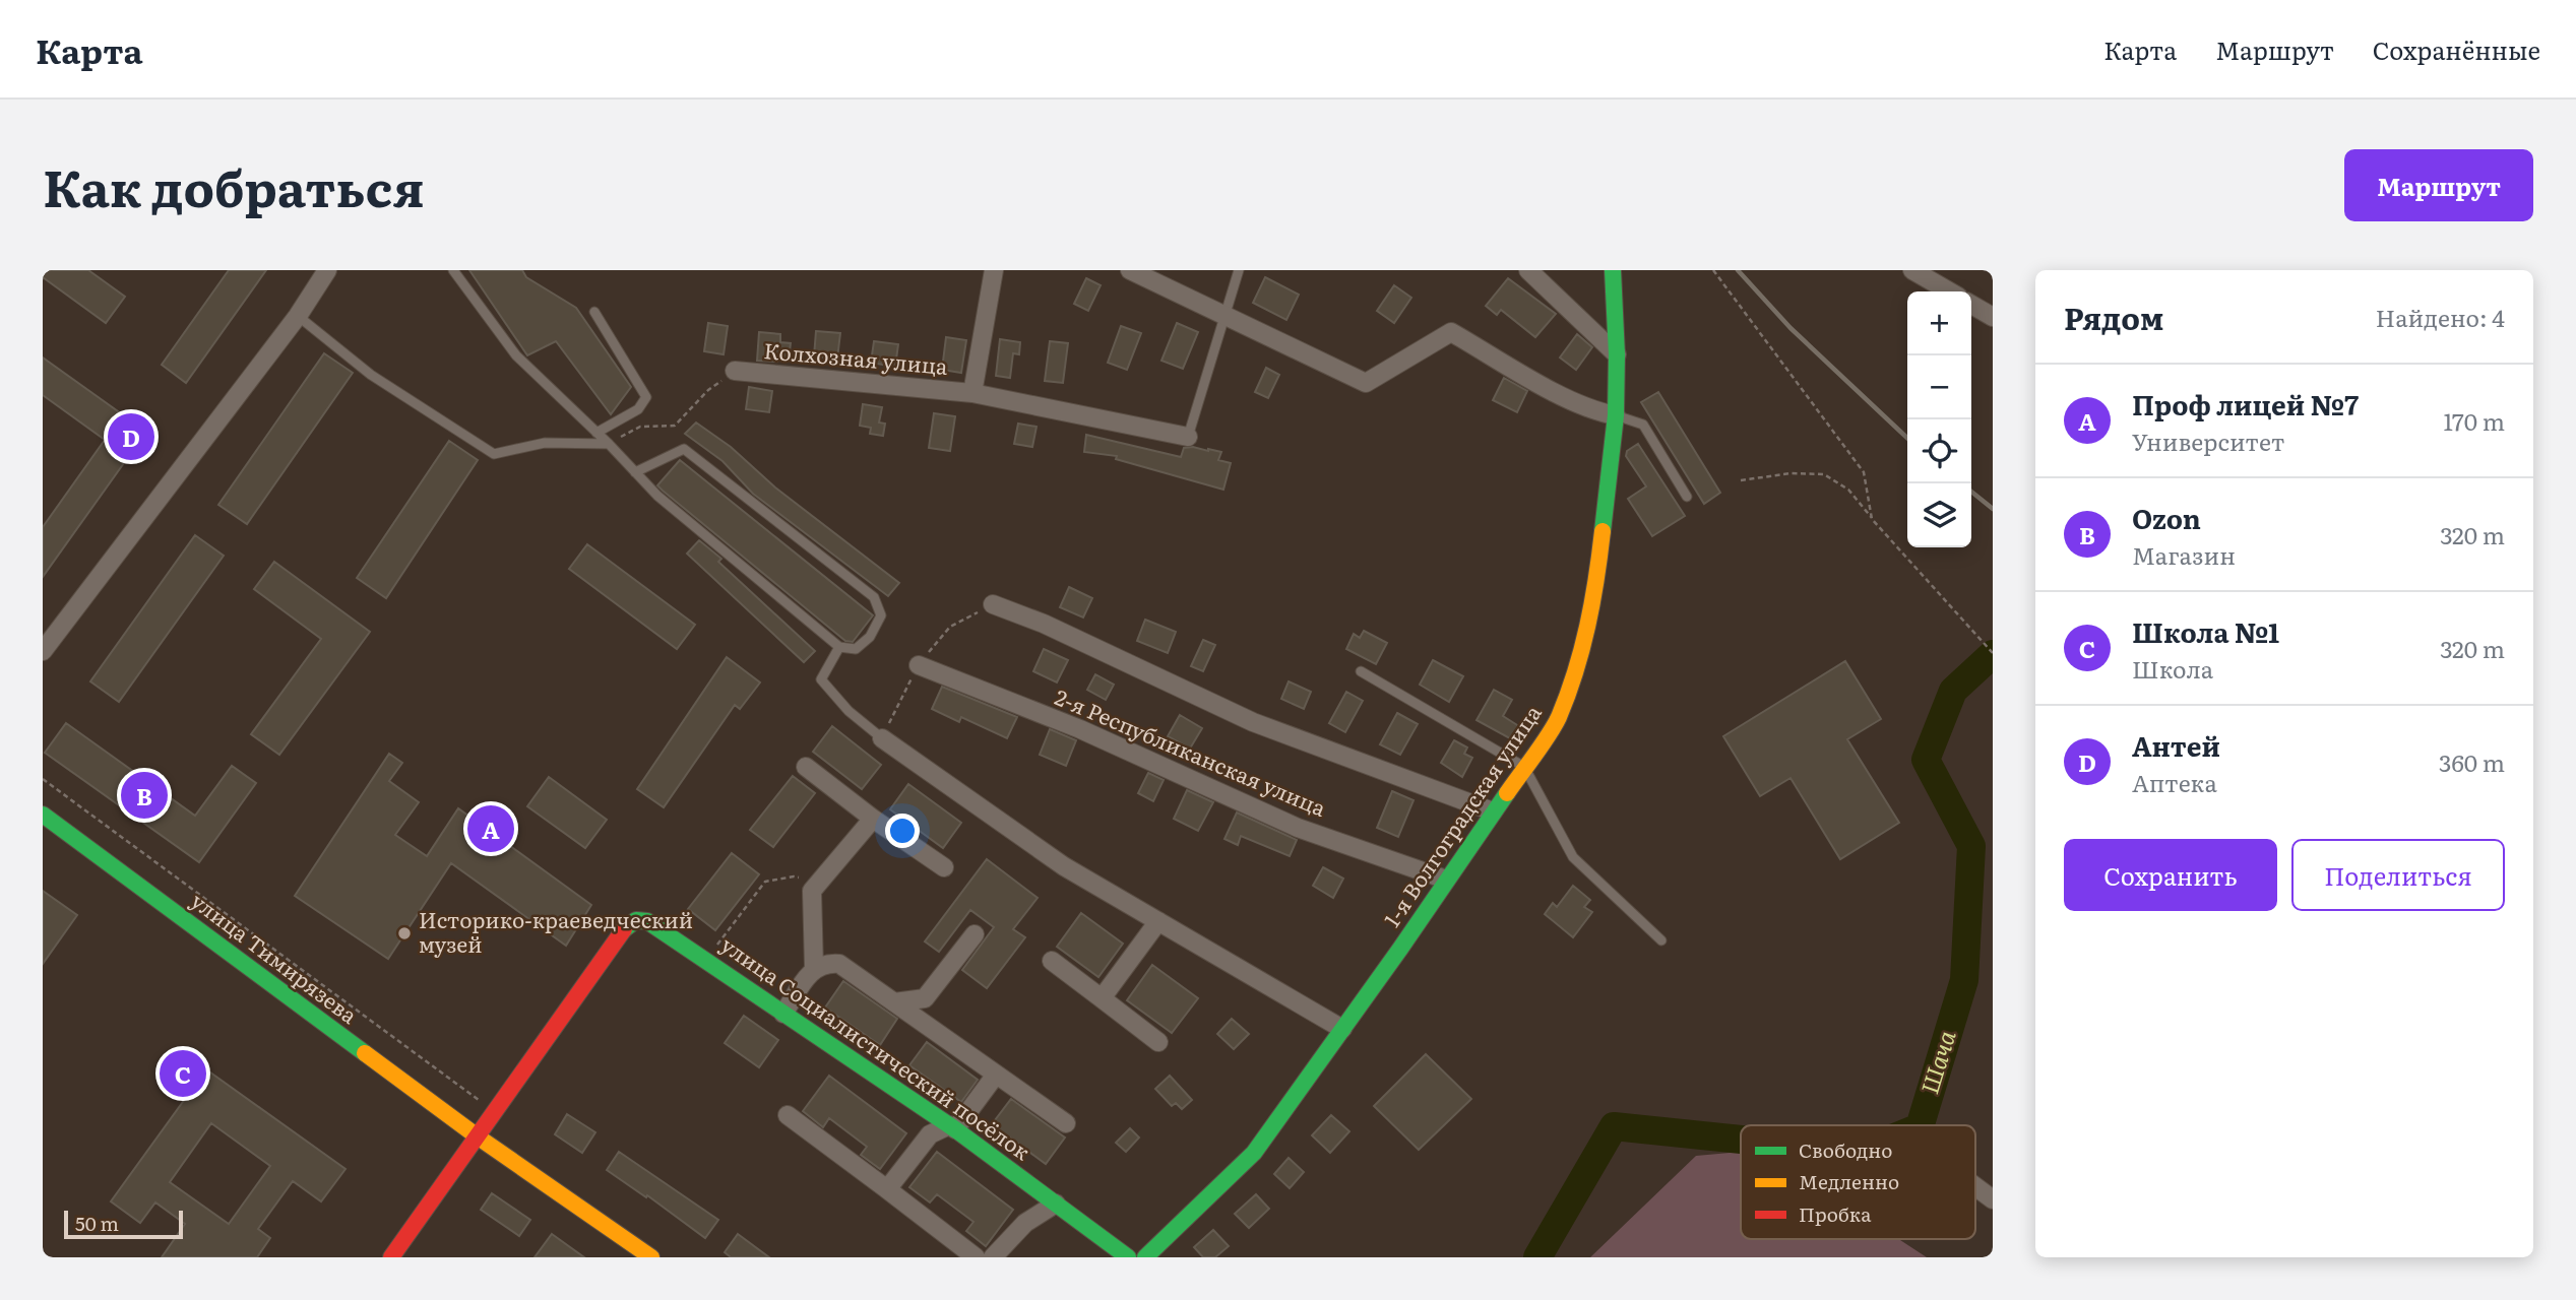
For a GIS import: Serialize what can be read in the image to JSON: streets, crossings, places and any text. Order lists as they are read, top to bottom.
{
  "streets": {
    "street": [
      "Колхозная улица",
      "2-я Республиканская улица",
      "1-я Волгоградская улица",
      "улица Тимирязева",
      "улица Социалистический посёлок"
    ]
  },
  "crossings": [
    ["2-я Республиканская улица", "1-я Волгоградская улица"],
    ["улица Тимирязева", "улица Социалистический посёлок"]
  ],
  "water": ["Шача"],
  "places": ["Историко-краеведческий музей"],
  "legend": ["Свободно", "Медленно", "Пробка"],
  "scale_bar": "50 m",
  "page": {
    "header": "Карта",
    "nav": ["Карта", "Маршрут", "Сохранённые"],
    "title": "Как добраться",
    "buttons": [
      "Маршрут",
      ["Сохранить", "Поделиться"]
    ],
    "heading": ["Рядом", "Найдено: 4"],
    "map_buttons": ["+", "−"],
    "list": [
      {
        "mark": "A",
        "name": "Проф лицей №7",
        "note": "Университет",
        "value": "170 m"
      },
      {
        "mark": "B",
        "name": "Ozon",
        "note": "Магазин",
        "value": "320 m"
      },
      {
        "mark": "C",
        "name": "Школа №1",
        "note": "Школа",
        "value": "320 m"
      },
      {
        "mark": "D",
        "name": "Антей",
        "note": "Аптека",
        "value": "360 m"
      }
    ],
    "pins": [
      "D",
      "B",
      "A",
      "C"
    ],
    "scale": "50 m"
  }
}
